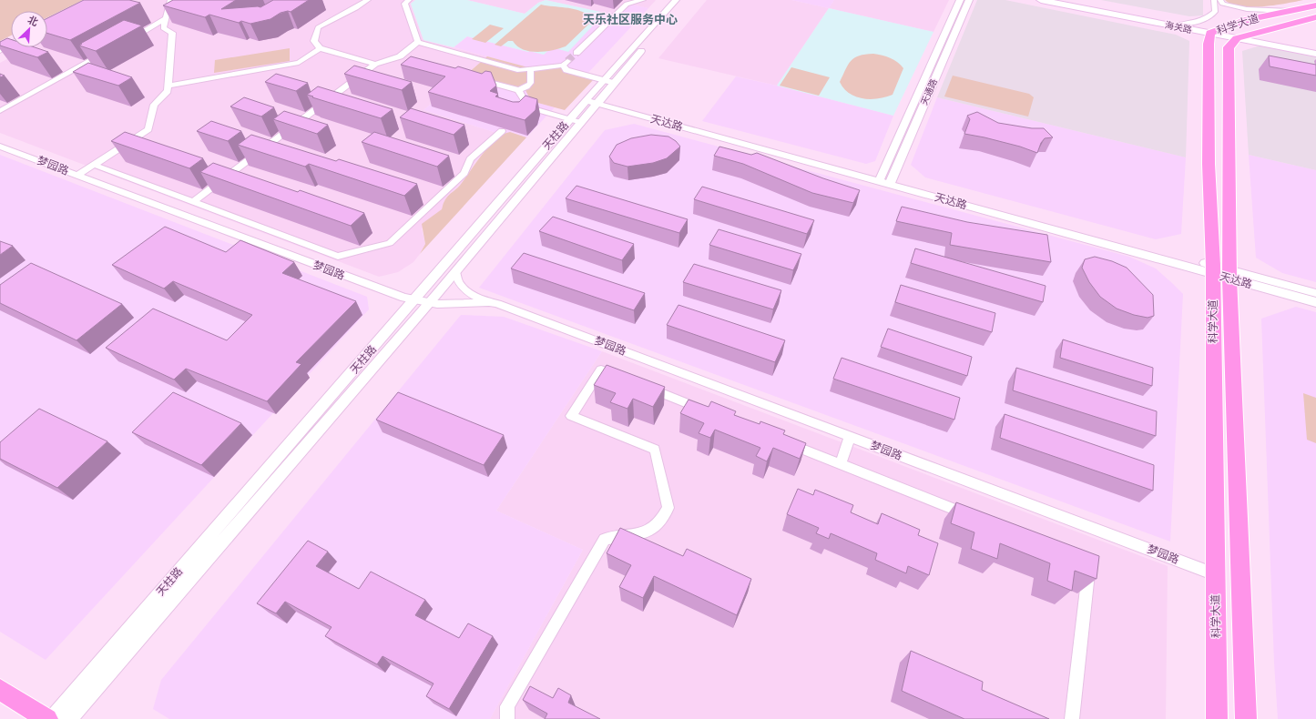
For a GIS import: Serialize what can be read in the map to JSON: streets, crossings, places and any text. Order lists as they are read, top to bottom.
{
  "streets": {
    "main road": ["科学大道", "海关路"],
    "street": [
      "天通路",
      "天达路",
      "天柱路",
      "梦园路"
    ]
  },
  "crossings": [
    ["科学大道", "海关路"],
    ["科学大道", "天达路"],
    ["科学大道", "梦园路"],
    ["天通路", "天达路"],
    ["天达路", "天柱路"],
    ["天柱路", "梦园路"]
  ],
  "districts": ["天乐社区服务中心"],
  "north": "top right"
}
